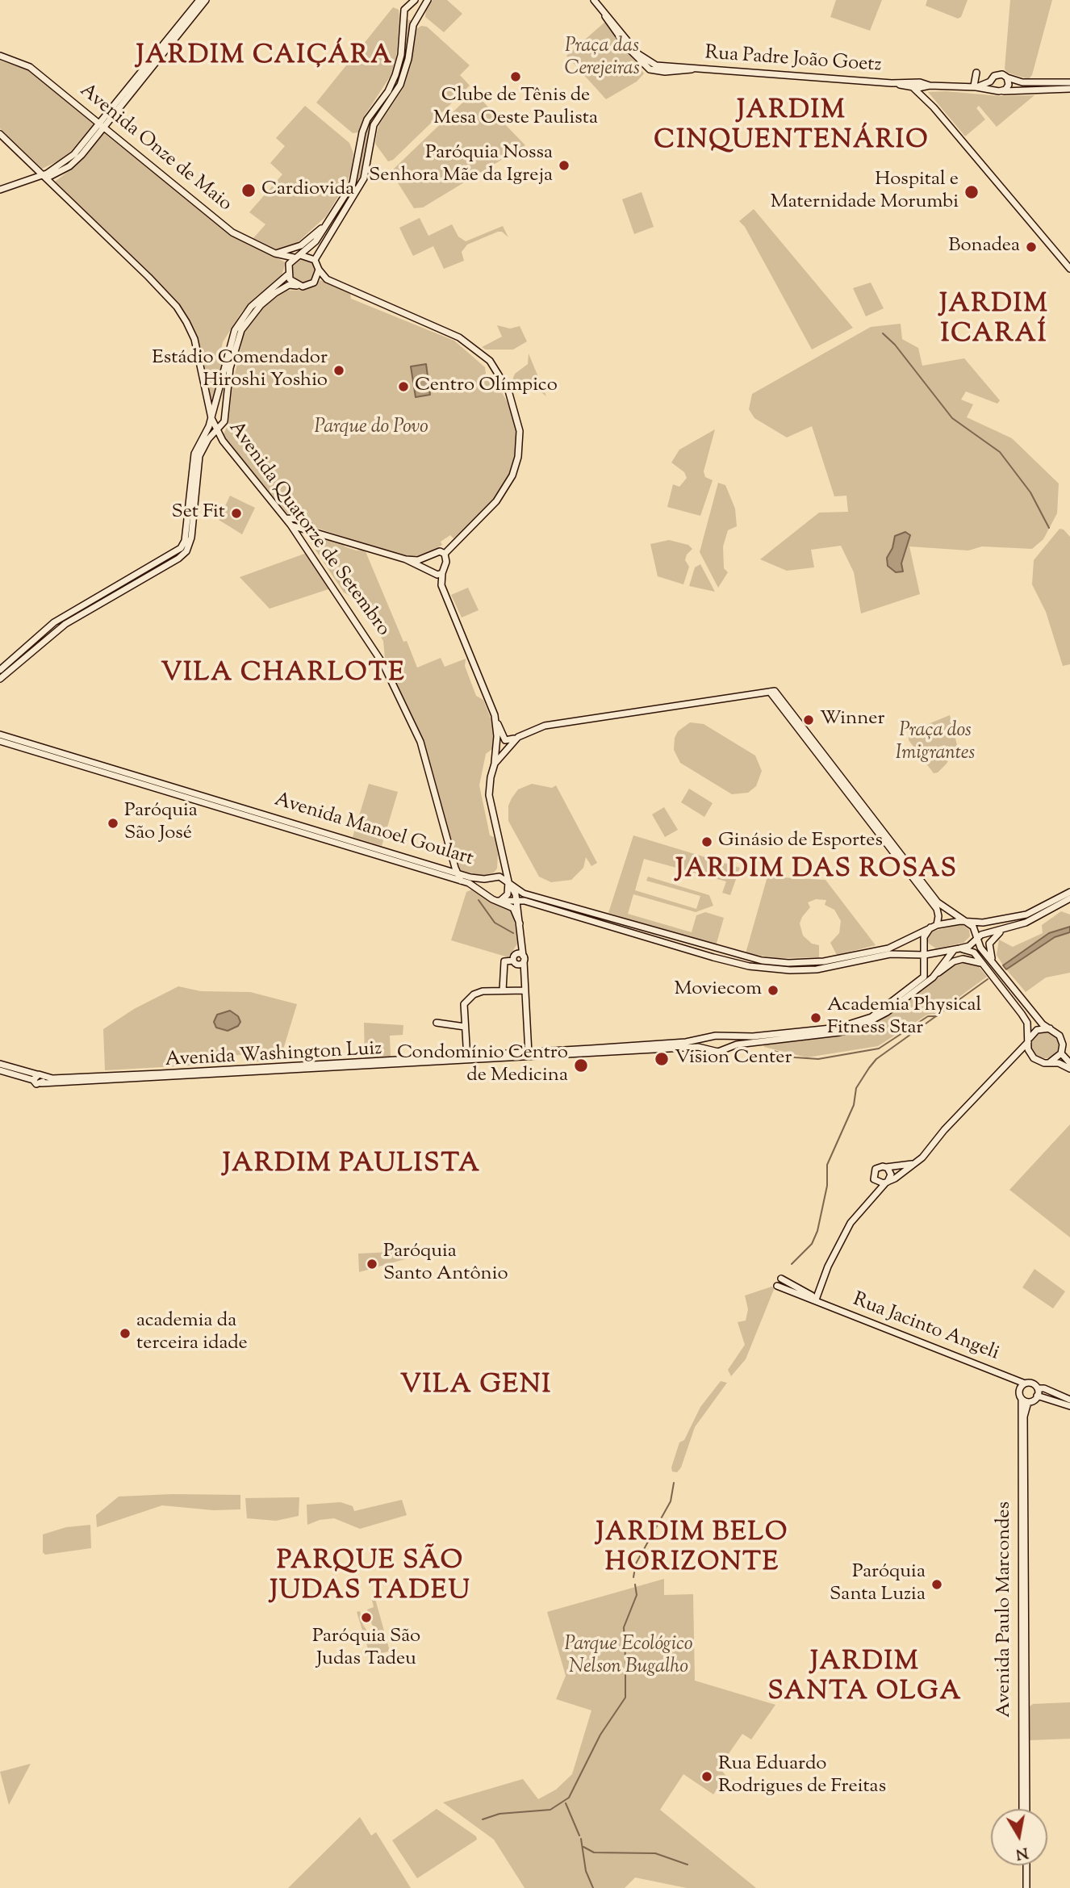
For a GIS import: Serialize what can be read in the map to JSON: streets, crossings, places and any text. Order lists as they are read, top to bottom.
{
  "streets": {
    "street": [
      "Rua Padre João Goetz",
      "Avenida Onze de Maio",
      "Avenida Quatorze de Setembro",
      "Avenida Manoel Goulart",
      "Avenida Washington Luiz",
      "Rua Jacinto Angeli",
      "Avenida Paulo Marcondes"
    ]
  },
  "crossings": [
    ["Avenida Quatorze de Setembro", "Avenida Manoel Goulart"],
    ["Rua Jacinto Angeli", "Avenida Paulo Marcondes"]
  ],
  "districts": [
    "JARDIM CAIÇÁRA",
    "JARDIM CINQUENTENÁRIO",
    "JARDIM ICARAÍ",
    "VILA CHARLOTE",
    "JARDIM DAS ROSAS",
    "JARDIM PAULISTA",
    "VILA GENI",
    "JARDIM BELO HORIZONTE",
    "PARQUE SÃO JUDAS TADEU",
    "JARDIM SANTA OLGA"
  ],
  "parks": [
    "Praça das Cerejeiras",
    "Parque do Povo",
    "Praça dos Imigrantes",
    "Parque Ecológico Nelson Bugalho"
  ],
  "places": [
    "Clube de Tênis de Mesa Oeste Paulista",
    "Paróquia Nossa Senhora Mãe da Igreja",
    "Cardiovida",
    "Hospital e Maternidade Morumbi",
    "Bonadea",
    "Estádio Comendador Hiroshi Yoshio",
    "Centro Olímpico",
    "Set Fit",
    "Winner",
    "Paróquia São José",
    "Ginásio de Esportes",
    "Moviecom",
    "Academia Physical Fitness Star",
    "Vision Center",
    "Condomínio Centro de Medicina",
    "Paróquia Santo Antônio",
    "academia da terceira idade",
    "Paróquia Santa Luzia",
    "Paróquia São Judas Tadeu",
    "Rua Eduardo Rodrigues de Freitas"
  ],
  "north": "bottom"
}
